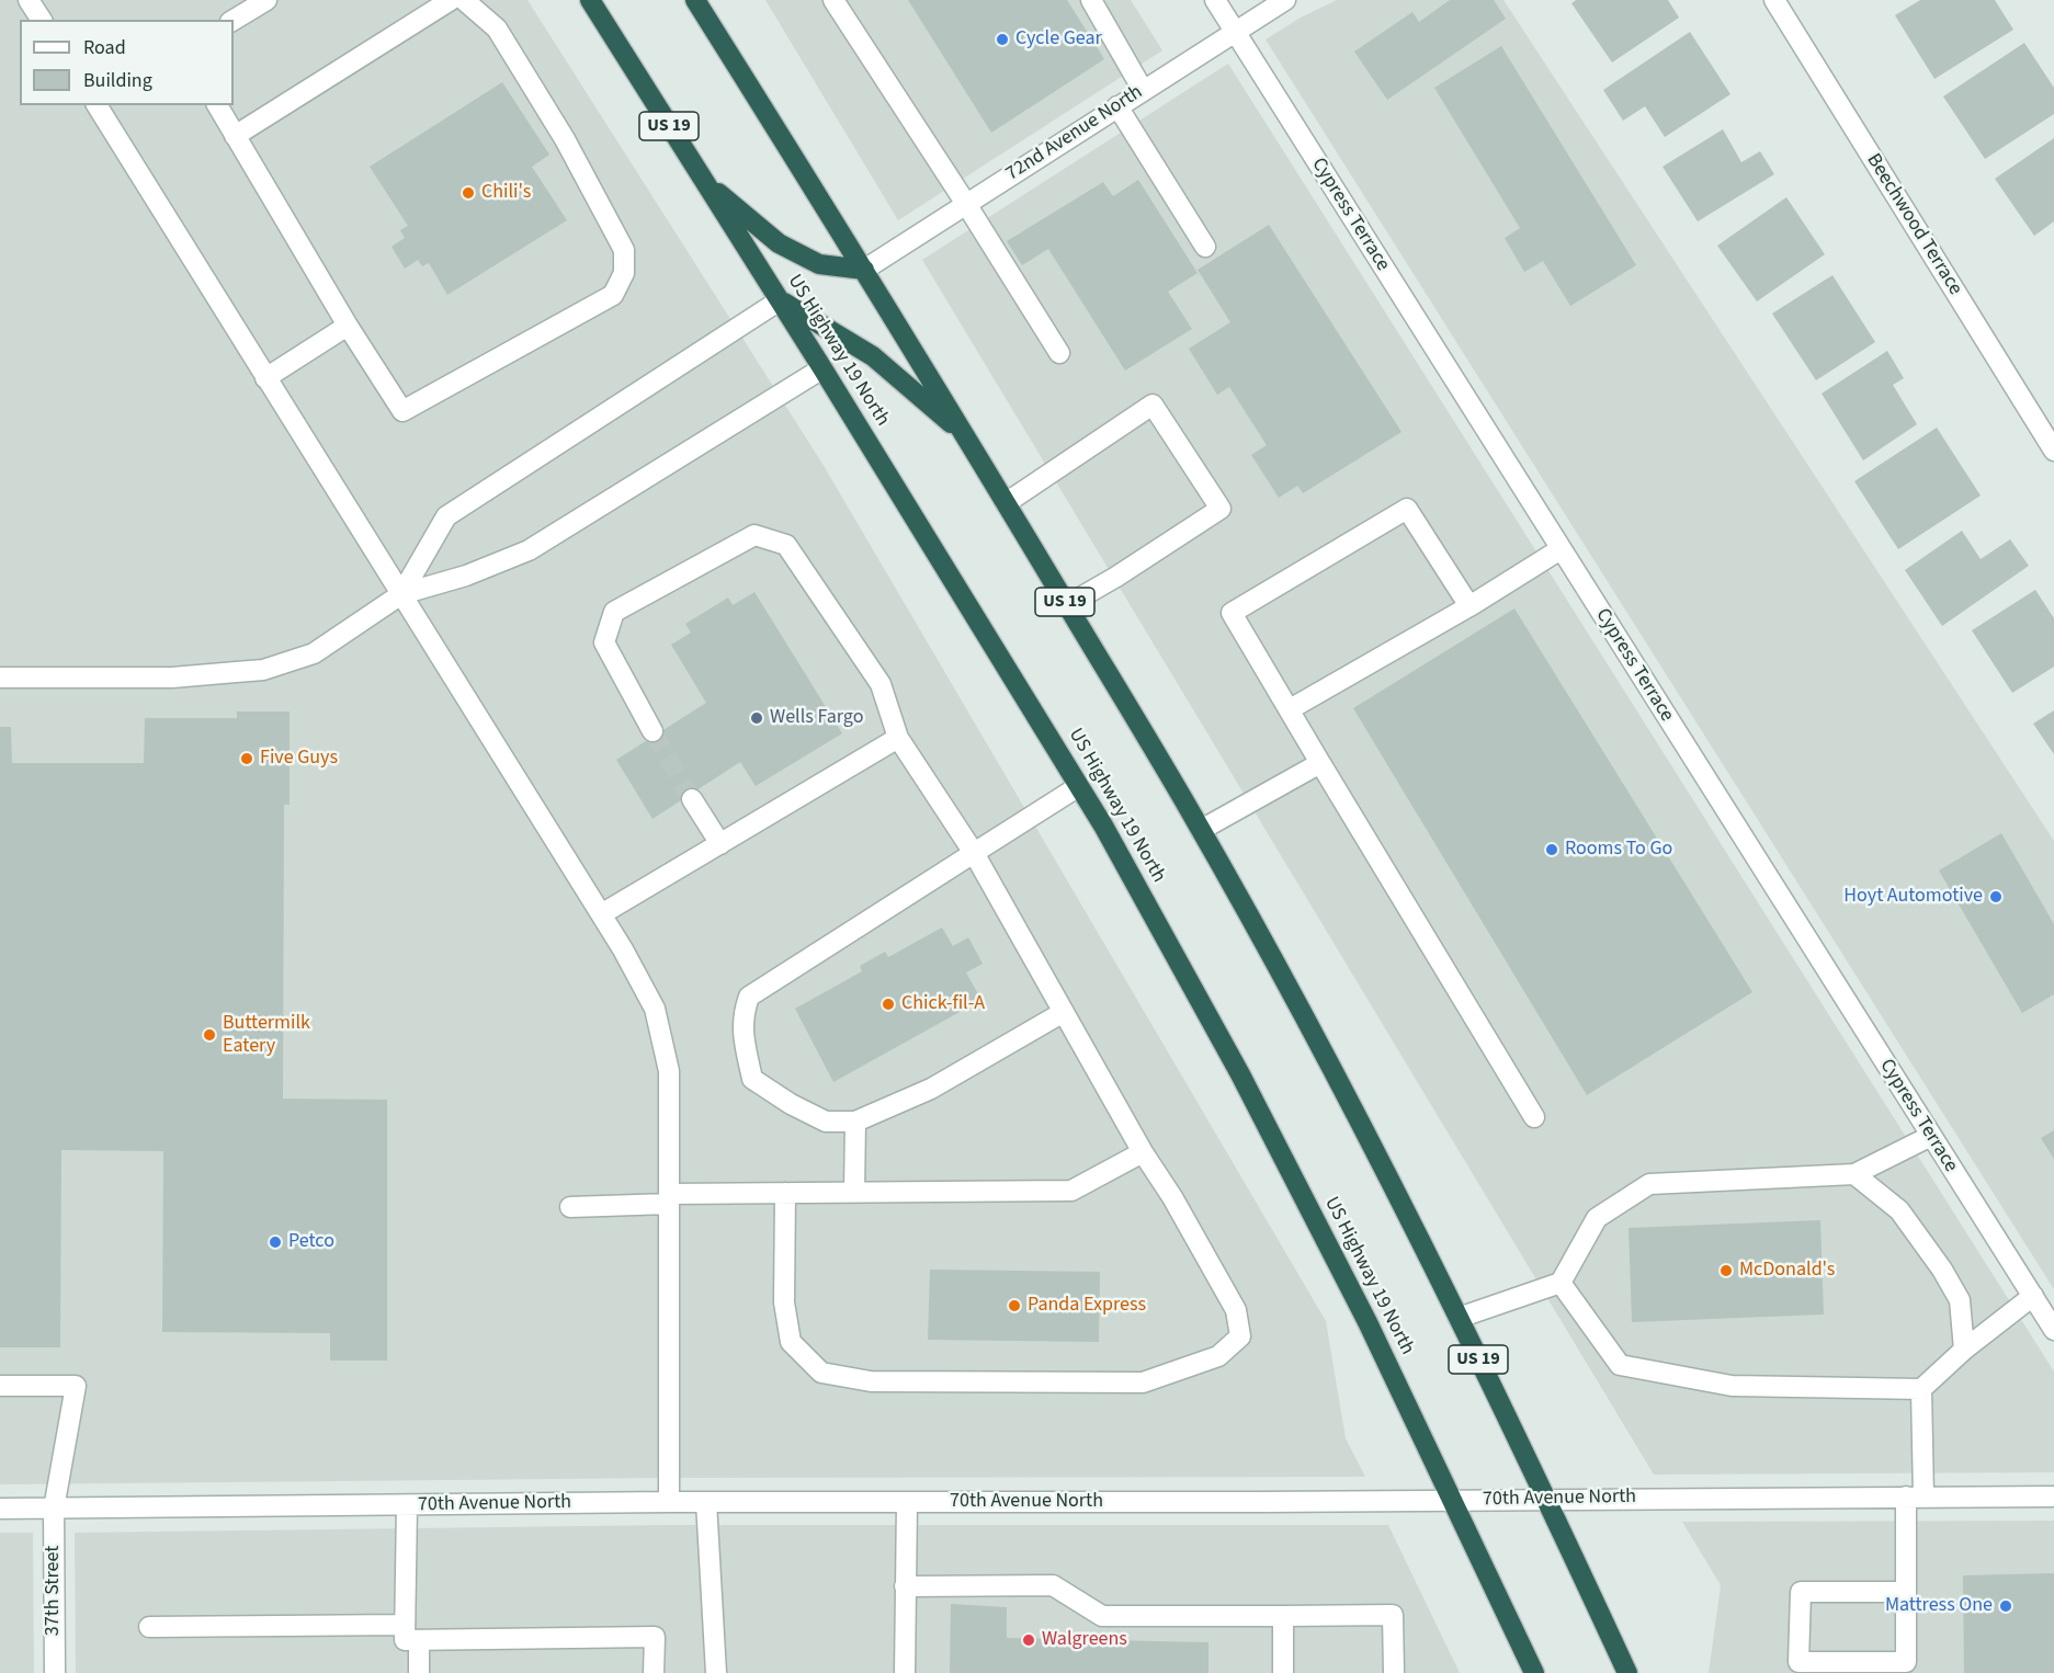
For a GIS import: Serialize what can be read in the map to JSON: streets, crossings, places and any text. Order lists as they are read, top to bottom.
{
  "streets": {
    "highway": ["US 19", "US Highway 19 North"],
    "street": [
      "72nd Avenue North",
      "Cypress Terrace",
      "Beechwood Terrace",
      "70th Avenue North",
      "37th Street"
    ]
  },
  "crossings": [
    ["US 19", "72nd Avenue North"],
    ["US 19", "70th Avenue North"],
    ["72nd Avenue North", "Cypress Terrace"],
    ["US Highway 19 North", "70th Avenue North"],
    ["70th Avenue North", "37th Street"]
  ],
  "places": [
    "Cycle Gear",
    "Chili's",
    "Wells Fargo",
    "Five Guys",
    "Rooms To Go",
    "Hoyt Automotive",
    "Chick-fil-A",
    "Buttermilk Eatery",
    "Petco",
    "McDonald's",
    "Panda Express",
    "Mattress One",
    "Walgreens"
  ],
  "legend": ["Road", "Building"]
}
